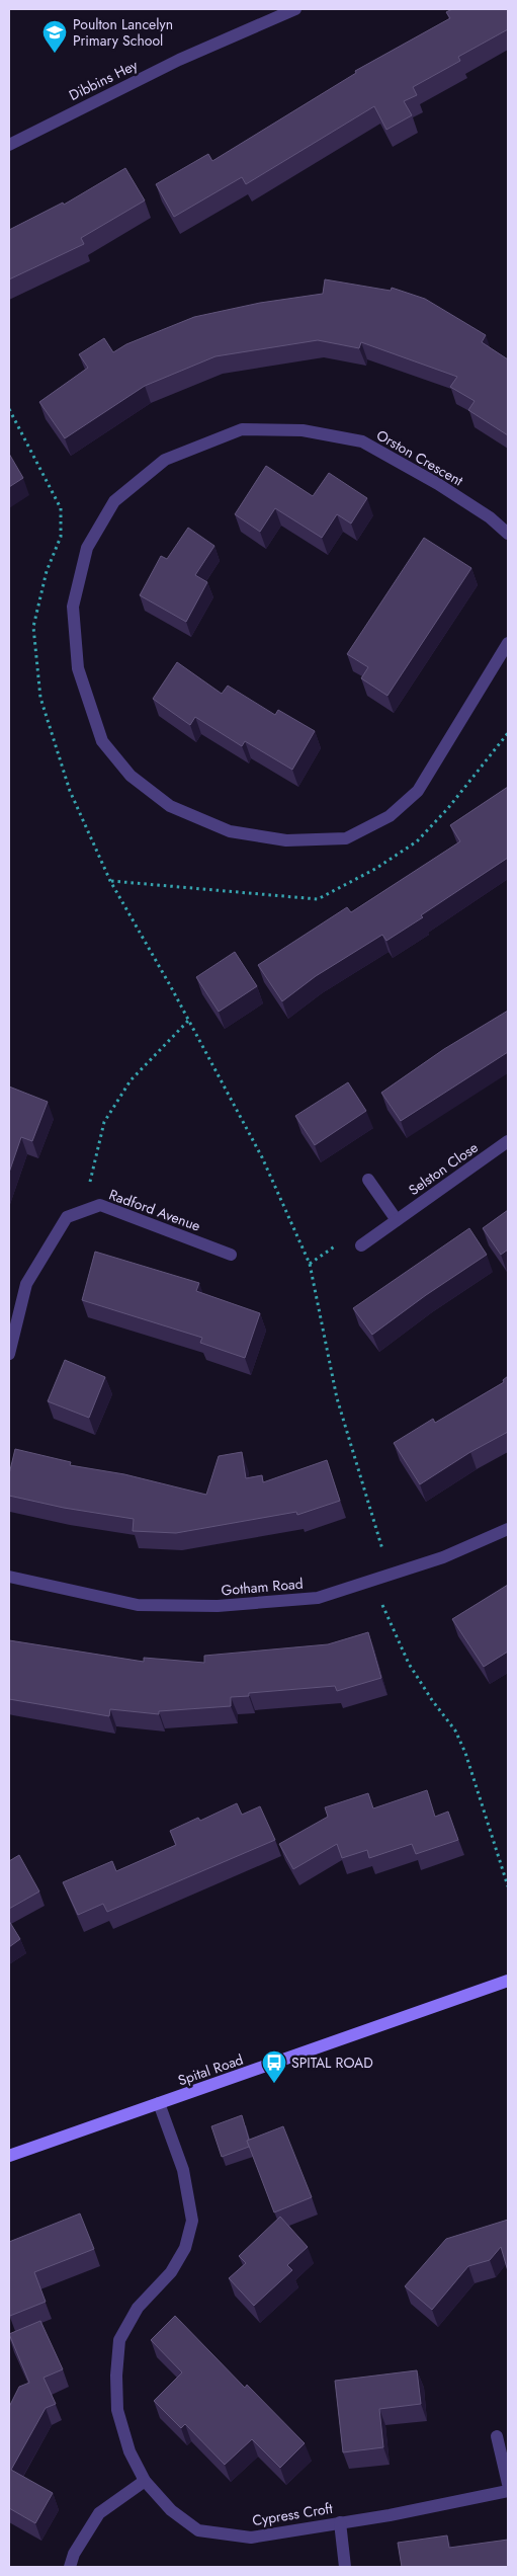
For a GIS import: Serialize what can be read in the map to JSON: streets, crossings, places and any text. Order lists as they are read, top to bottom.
{
  "streets": {
    "main road": ["Spital Road"],
    "street": [
      "Dibbins Hey",
      "Orston Crescent",
      "Selston Close",
      "Radford Avenue",
      "Gotham Road",
      "Cypress Croft"
    ]
  },
  "crossings": [
    ["Spital Road", "Cypress Croft"]
  ],
  "places": {
    "school or university": ["Poulton Lancelyn Primary School"],
    "bus stop": ["SPITAL ROAD"]
  }
}
